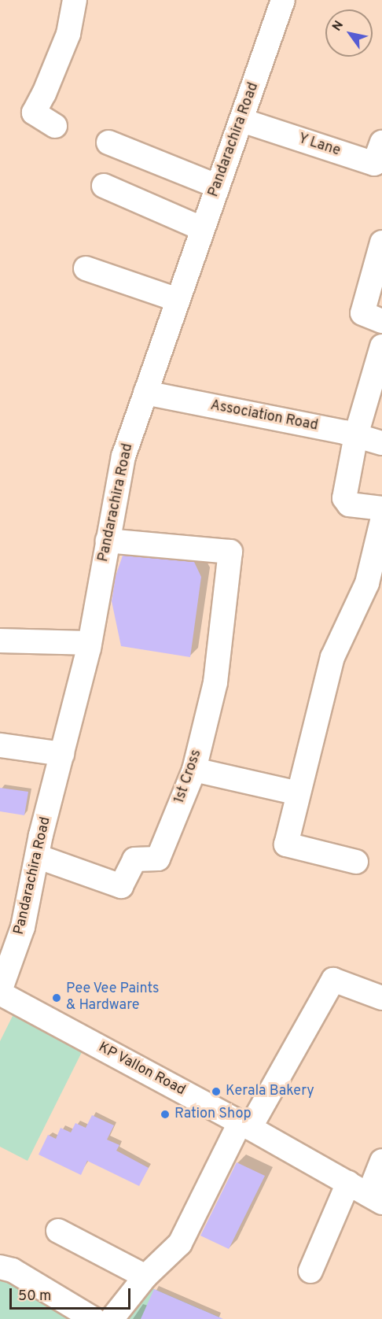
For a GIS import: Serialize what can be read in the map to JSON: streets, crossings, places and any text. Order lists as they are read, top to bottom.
{
  "streets": {
    "street": [
      "Pandarachira Road",
      "Y Lane",
      "Association Road",
      "1st Cross",
      "KP Vallon Road"
    ]
  },
  "crossings": [
    ["Pandarachira Road", "Y Lane"],
    ["Pandarachira Road", "Association Road"],
    ["Pandarachira Road", "1st Cross"],
    ["Pandarachira Road", "KP Vallon Road"]
  ],
  "places": ["Pee Vee Paints & Hardware", "Kerala Bakery", "Ration Shop"],
  "scale_bar": "50 m",
  "north": "top left"
}
